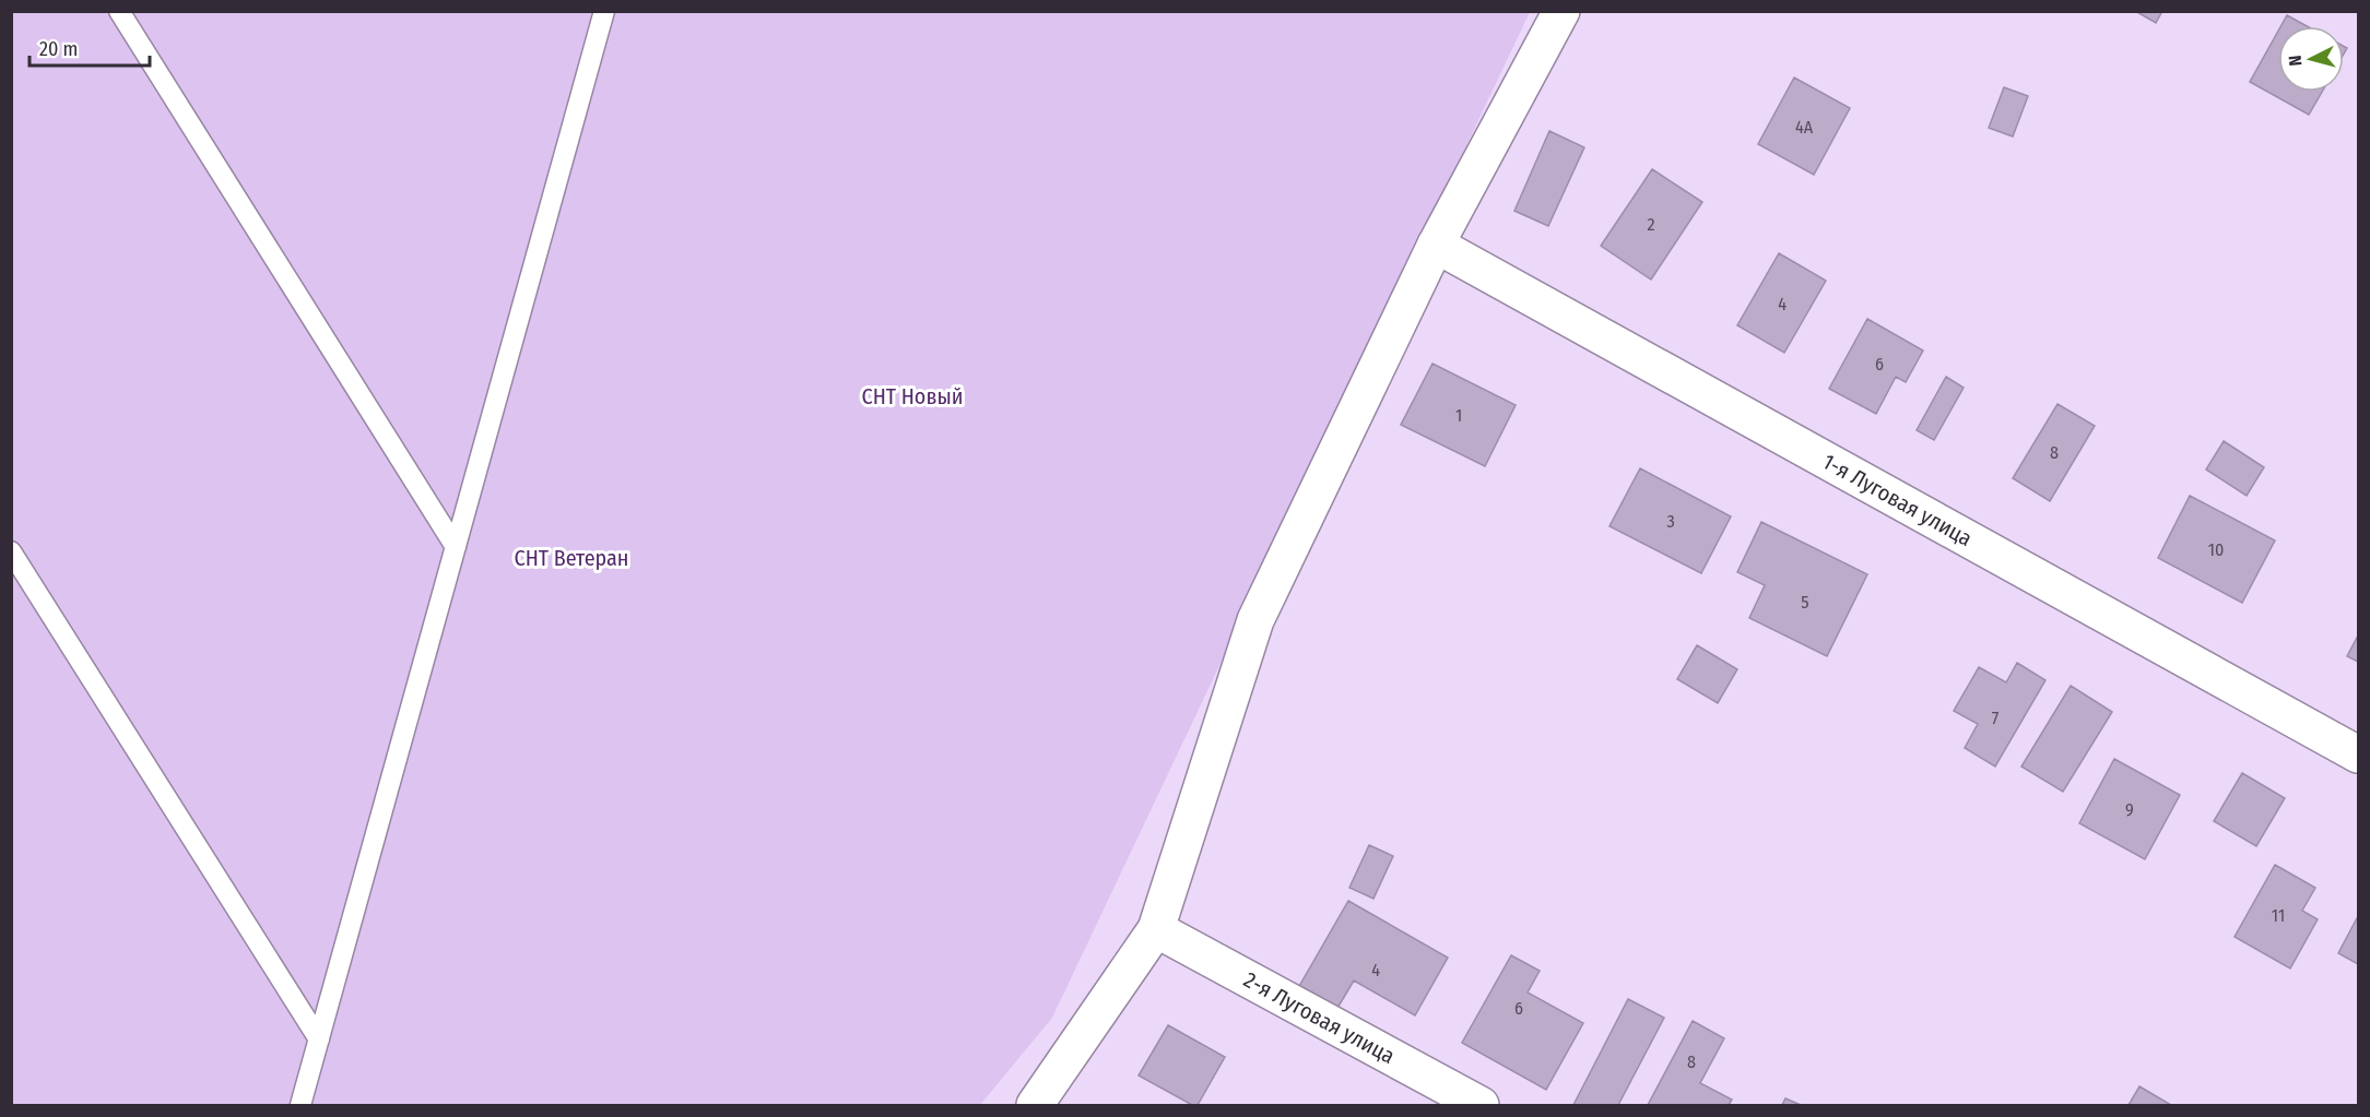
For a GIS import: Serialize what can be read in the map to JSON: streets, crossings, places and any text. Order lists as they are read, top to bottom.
{
  "streets": {
    "street": ["1-я Луговая улица", "2-я Луговая улица"]
  },
  "parks": ["СНТ Новый", "СНТ Ветеран"],
  "house_numbers": [
    "4А",
    "2",
    "4",
    "6",
    "1",
    "8",
    "3",
    "10",
    "5",
    "7",
    "9",
    "11",
    "4",
    "6",
    "8"
  ],
  "scale_bar": "20 m",
  "north": "left"
}
